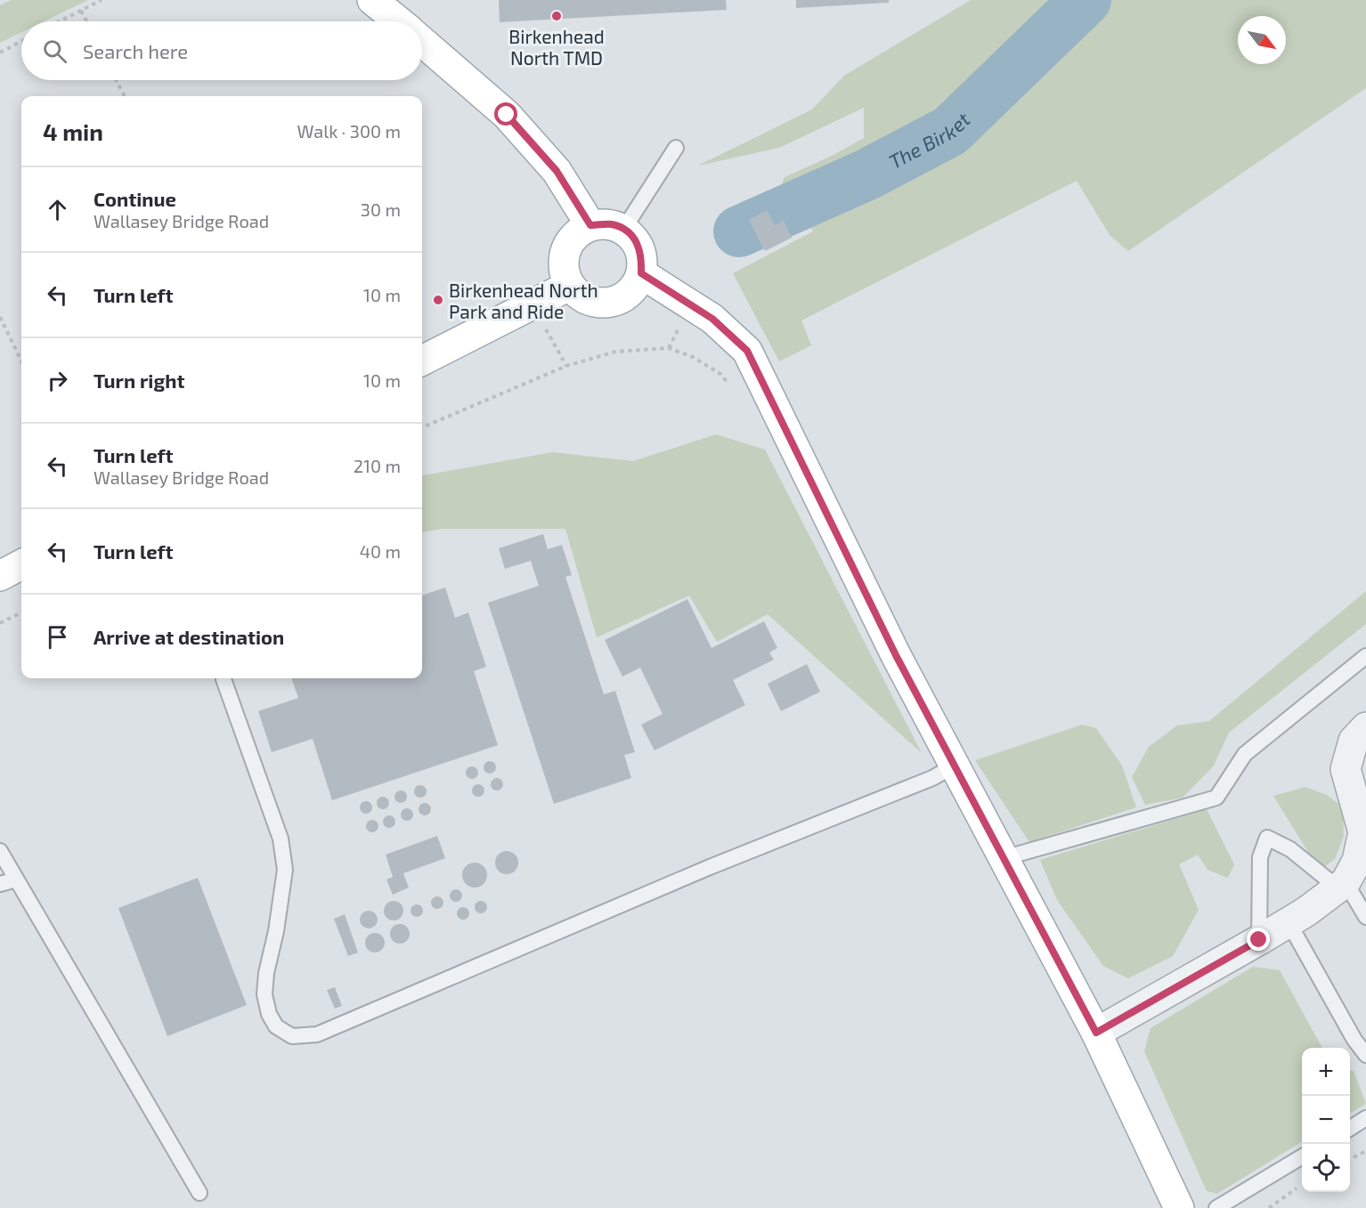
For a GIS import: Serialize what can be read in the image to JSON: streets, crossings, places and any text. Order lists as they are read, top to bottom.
{
  "water": ["The Birket"],
  "places": ["Birkenhead North TMD", "Birkenhead North Park and Ride"],
  "north": "bottom right",
  "page": {
    "search": "Search here",
    "heading": ["4 min", "Walk · 300 m"],
    "list": [
      ["Continue", "Wallasey Bridge Road", "30 m"],
      ["Turn left", "10 m"],
      ["Turn right", "10 m"],
      ["Turn left", "Wallasey Bridge Road", "210 m"],
      ["Turn left", "40 m"],
      "Arrive at destination"
    ],
    "map_buttons": ["+", "−"]
  }
}
